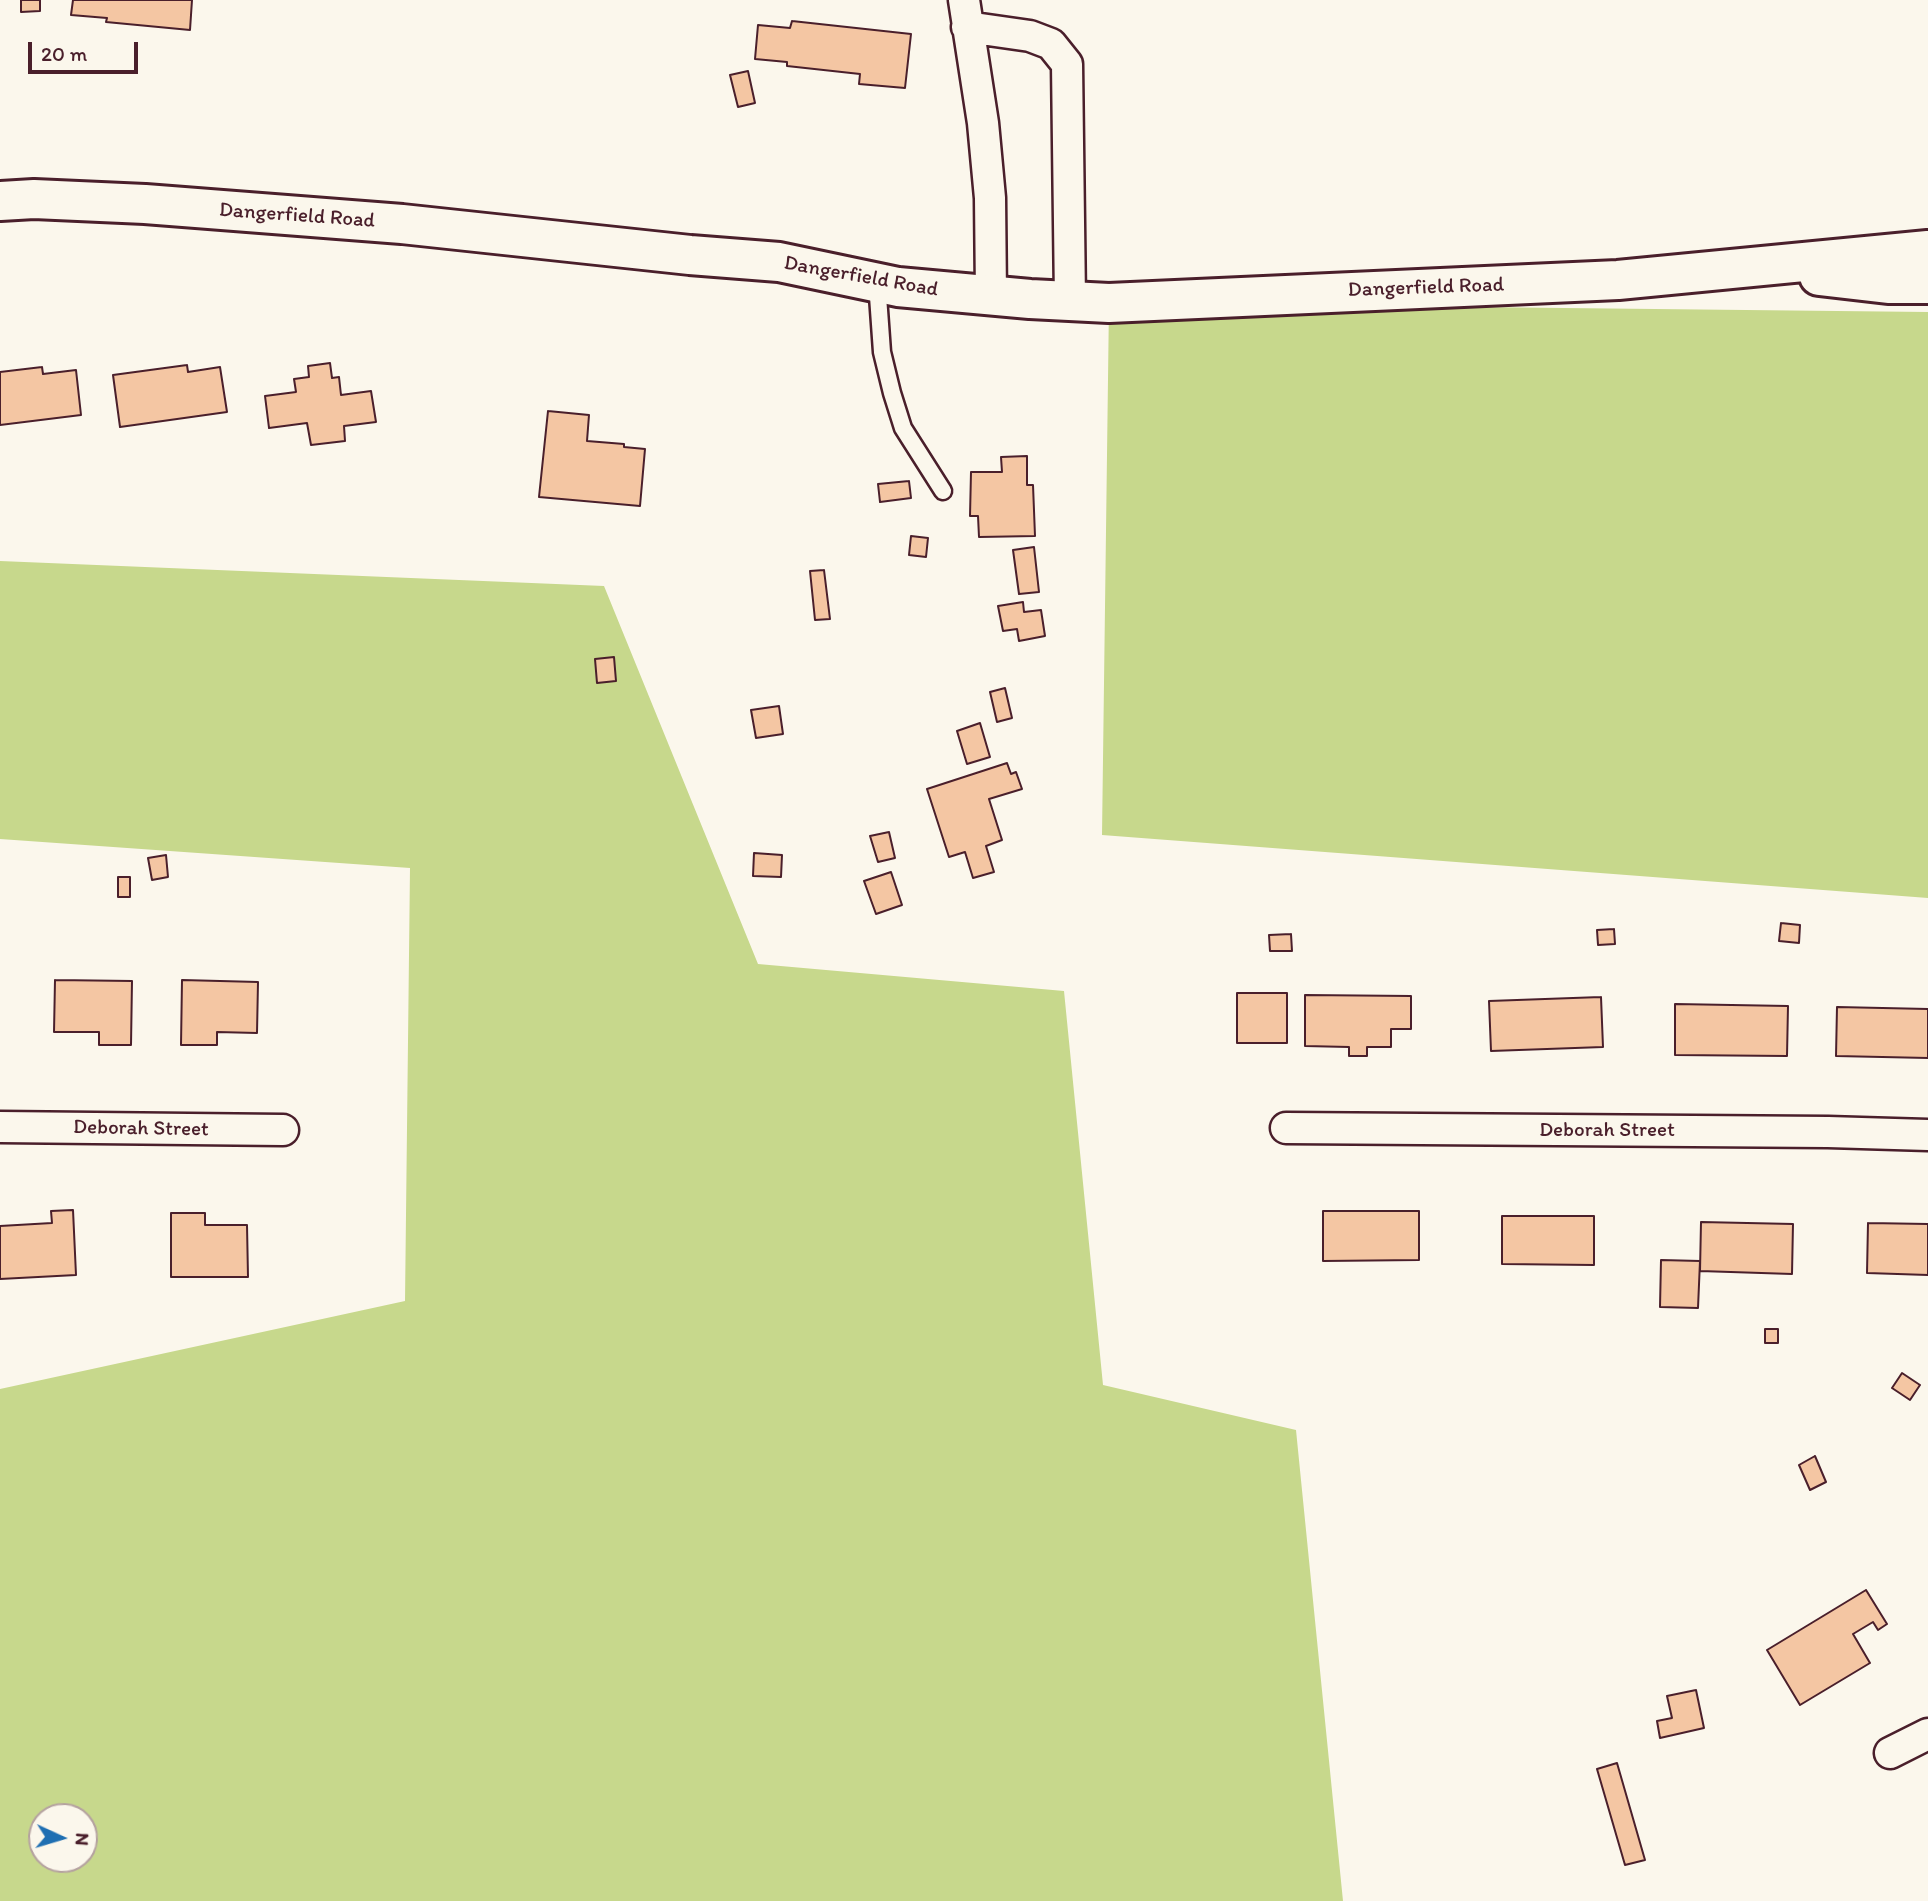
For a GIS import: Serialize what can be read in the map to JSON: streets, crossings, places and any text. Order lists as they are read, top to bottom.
{
  "streets": {
    "street": ["Dangerfield Road", "Deborah Street"]
  },
  "scale_bar": "20 m",
  "north": "right"
}
